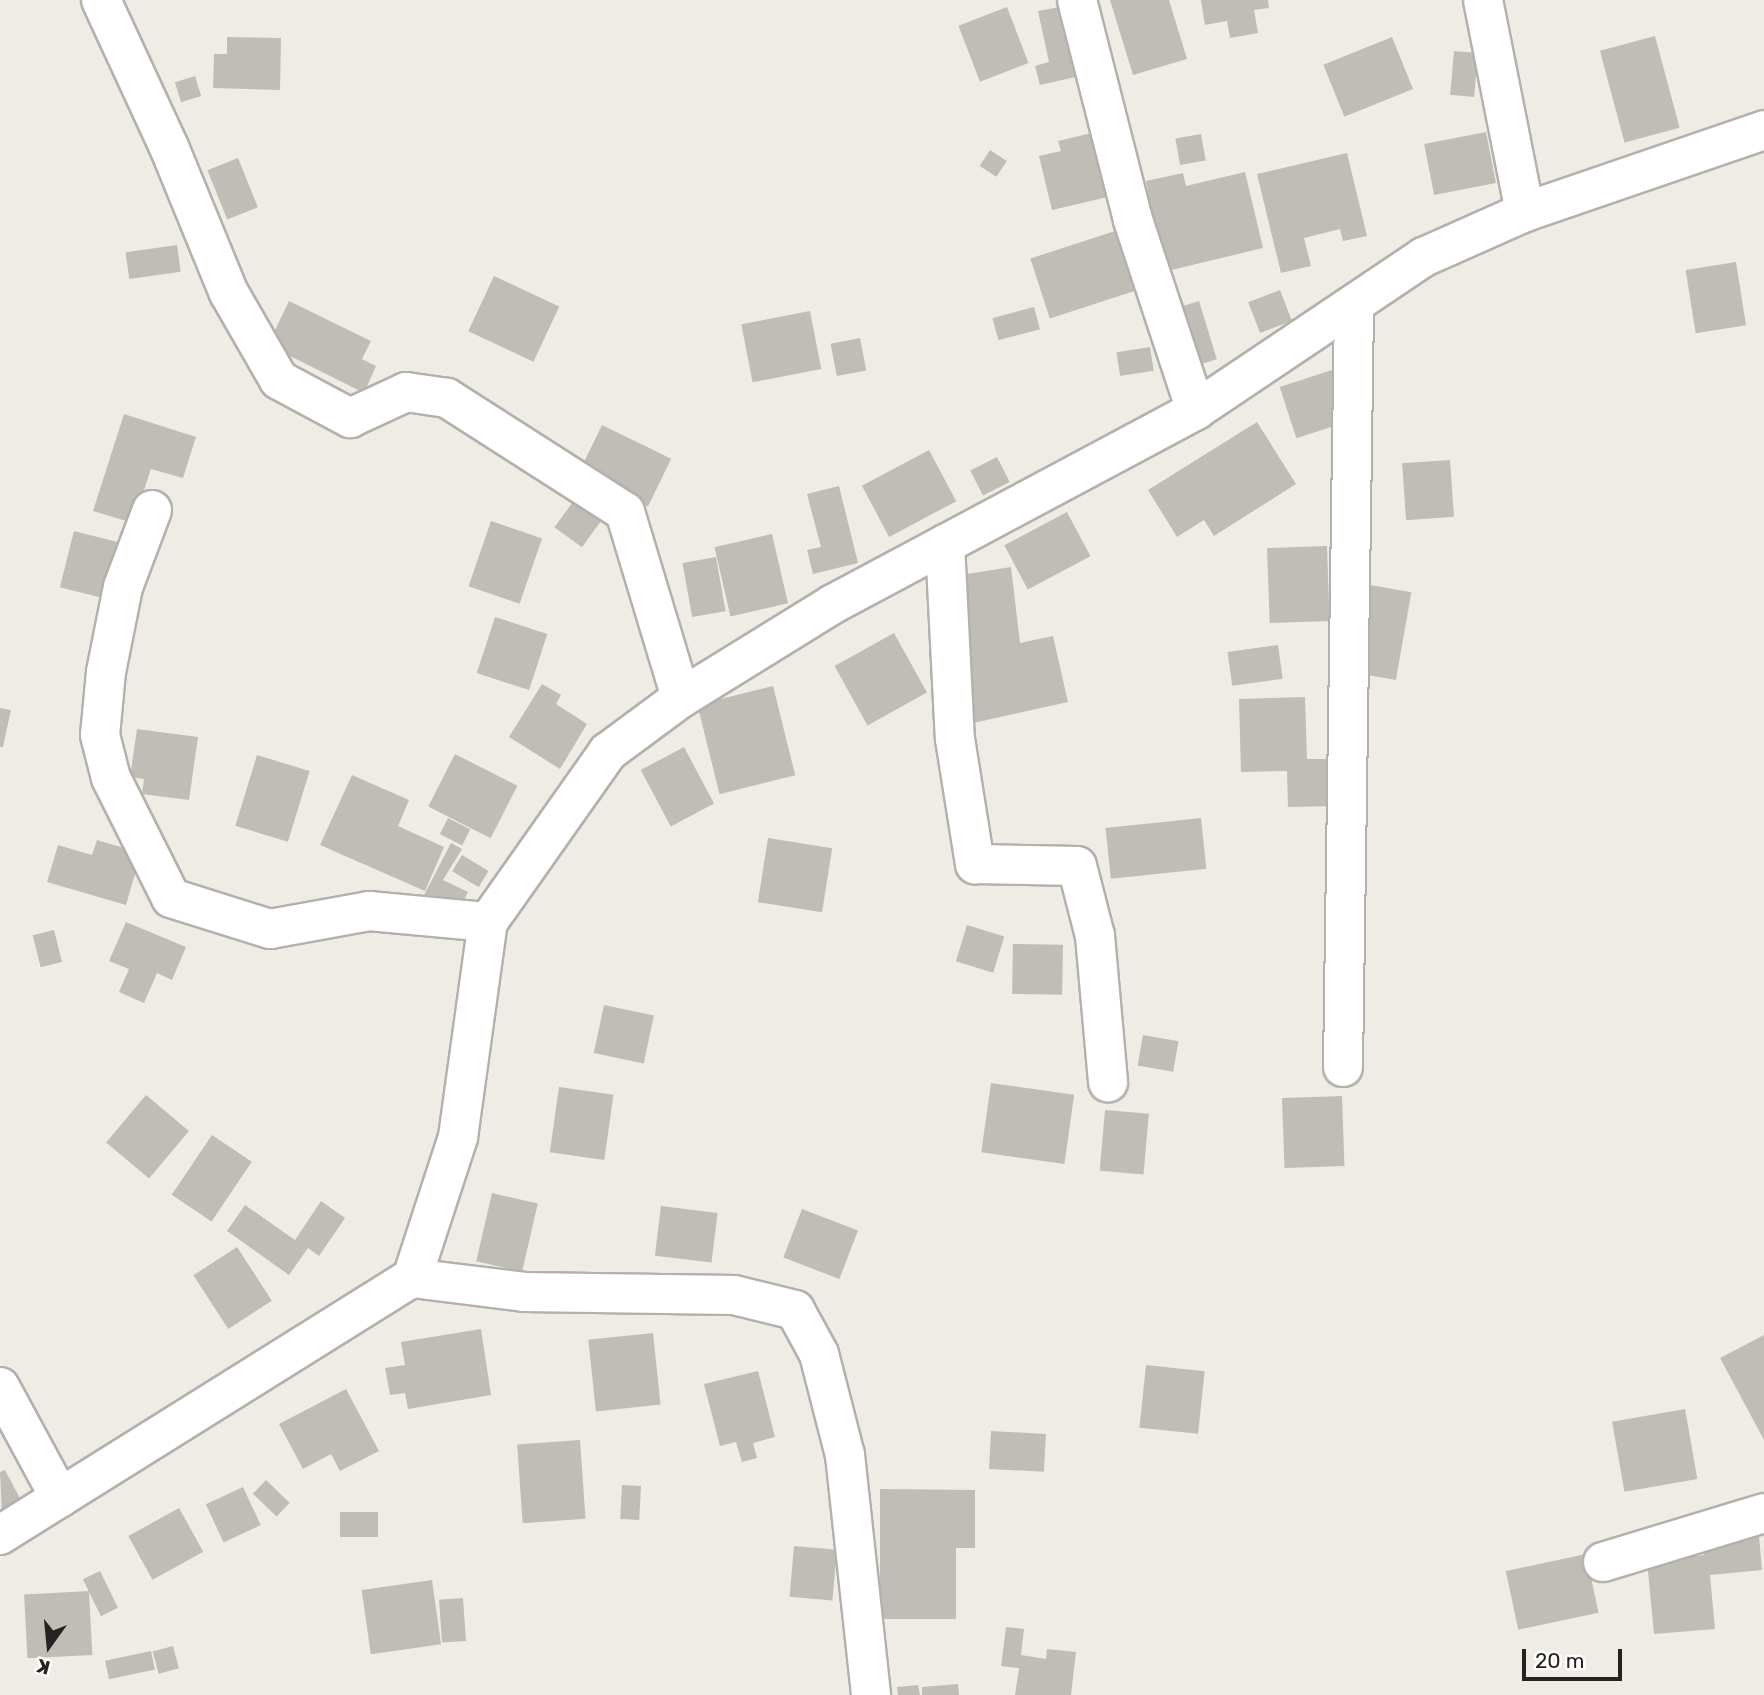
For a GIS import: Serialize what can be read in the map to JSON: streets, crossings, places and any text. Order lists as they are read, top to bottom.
{
  "scale_bar": "20 m",
  "north": "bottom"
}
